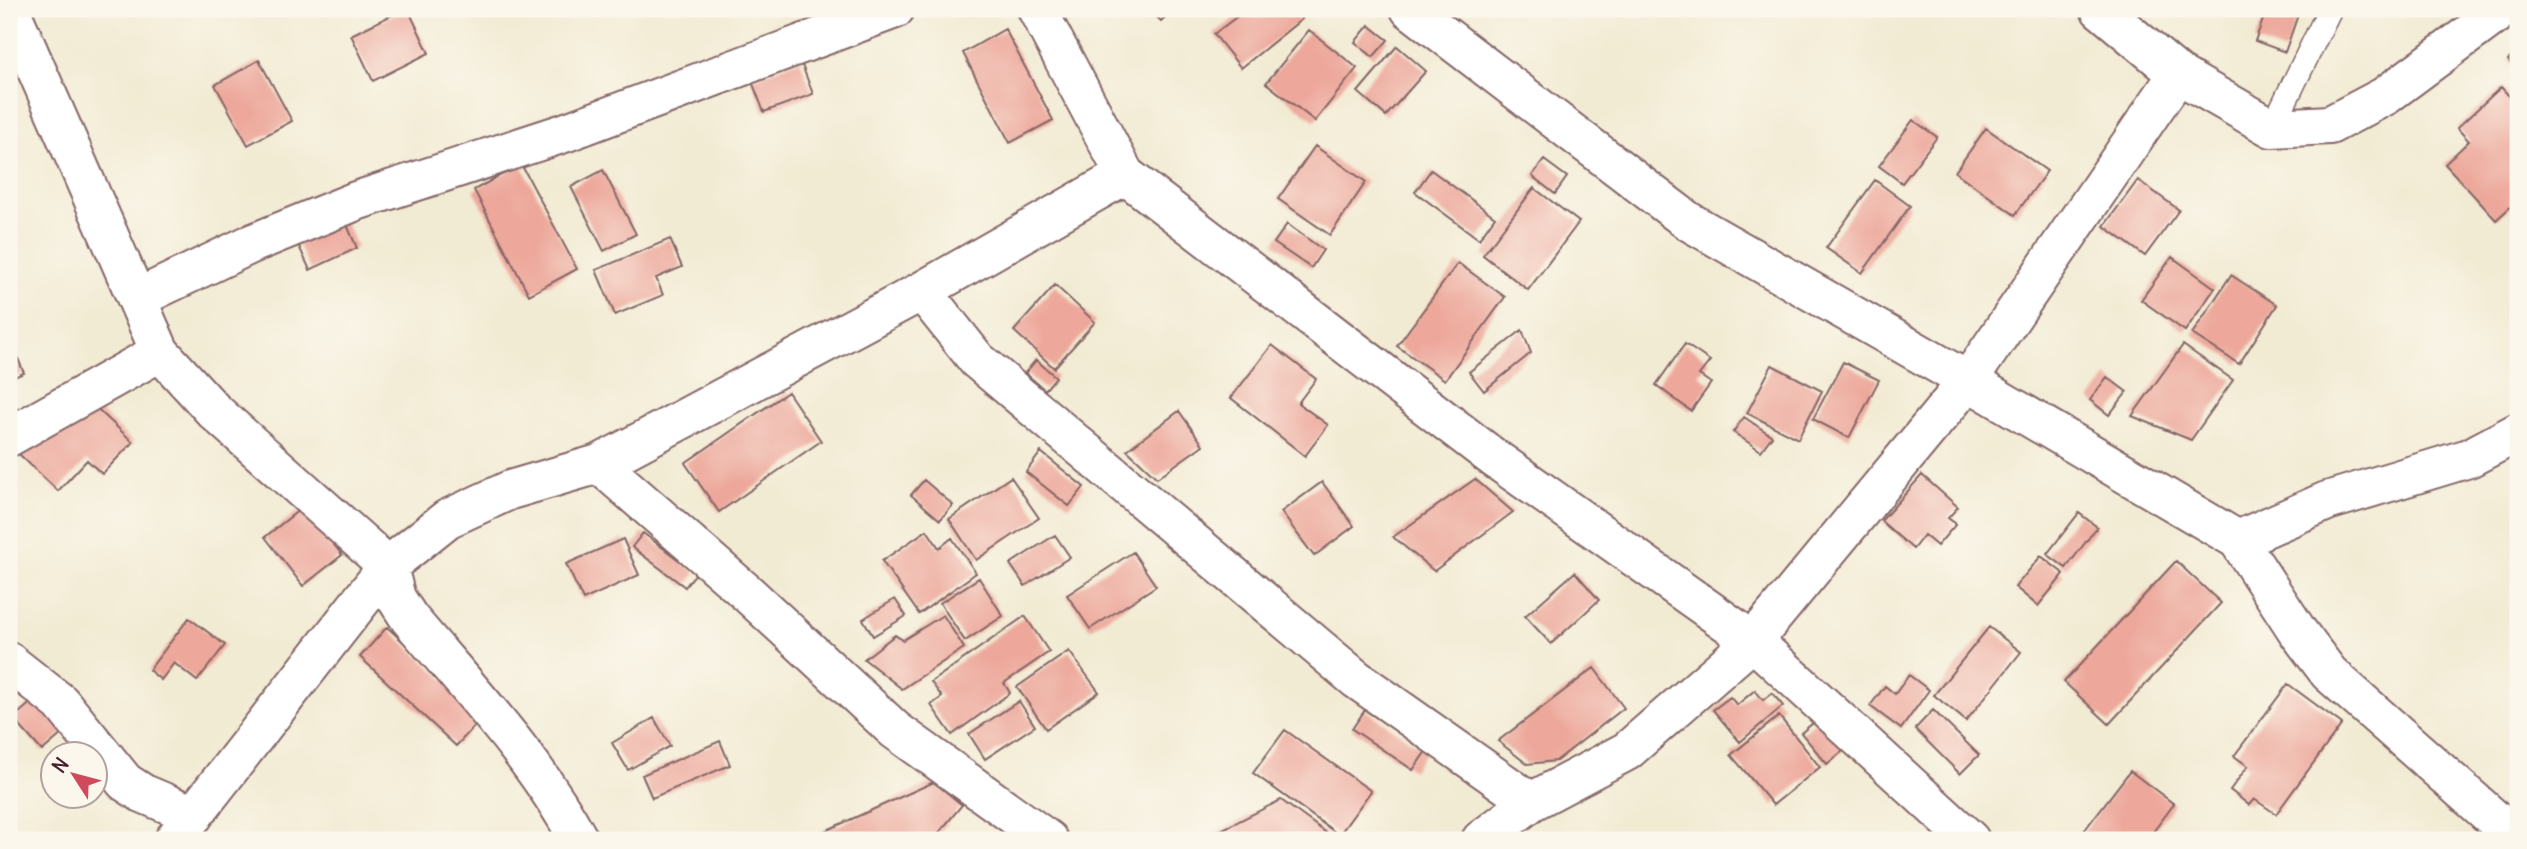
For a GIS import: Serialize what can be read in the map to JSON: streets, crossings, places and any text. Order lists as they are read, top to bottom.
{
  "north": "top left"
}
